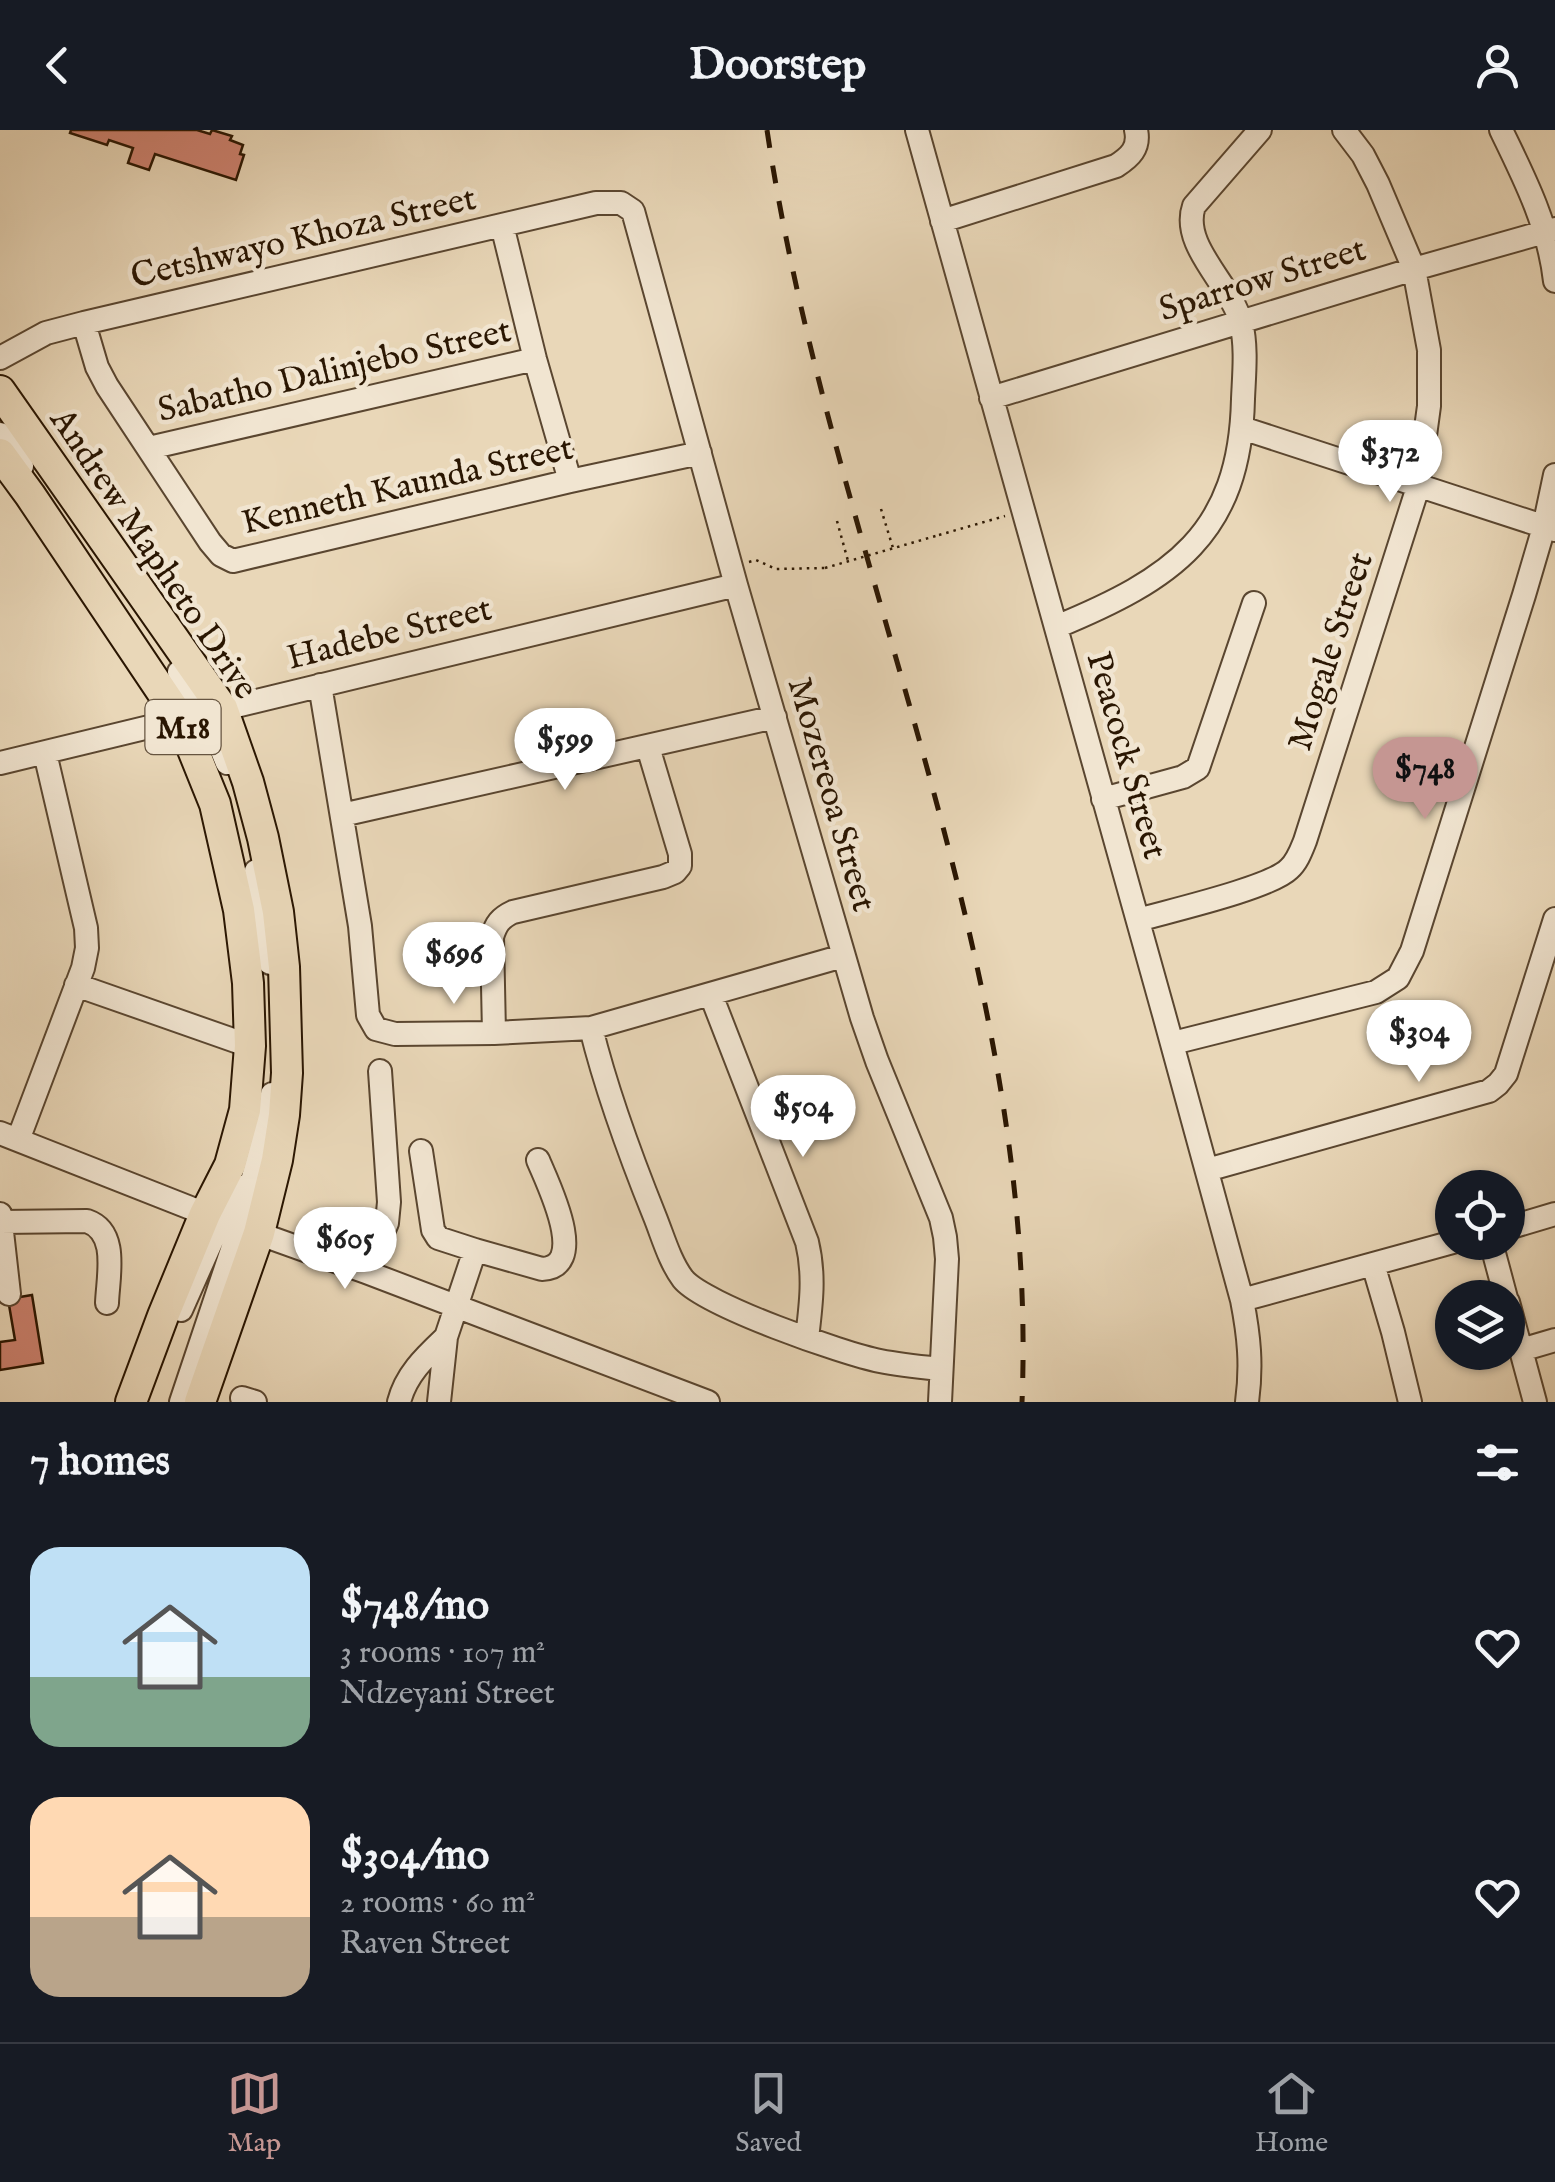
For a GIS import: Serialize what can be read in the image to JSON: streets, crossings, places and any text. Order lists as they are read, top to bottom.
{
  "streets": {
    "main road": ["Andrew Mapheto Drive", "M18"],
    "street": [
      "Cetshwayo Khoza Street",
      "Sparrow Street",
      "Sabatho Dalinjebo Street",
      "Kenneth Kaunda Street",
      "Hadebe Street",
      "Mogale Street",
      "Peacock Street",
      "Mozereoa Street"
    ]
  },
  "crossings": [
    ["Cetshwayo Khoza Street", "Kenneth Kaunda Street"],
    ["Cetshwayo Khoza Street", "Mozereoa Street"],
    ["Sparrow Street", "Mogale Street"],
    ["Sparrow Street", "Peacock Street"],
    ["Sabatho Dalinjebo Street", "Kenneth Kaunda Street"],
    ["Kenneth Kaunda Street", "Mozereoa Street"],
    ["Andrew Mapheto Drive", "Hadebe Street"],
    ["Hadebe Street", "Mozereoa Street"],
    ["Mogale Street", "Peacock Street"]
  ],
  "page": {
    "header": "Doorstep",
    "price": [
      "$372",
      "$599",
      "$748",
      "$696",
      "$304",
      "$504",
      "$605"
    ],
    "heading": "7 homes",
    "list": [
      {
        "name": "$748/mo",
        "note": "3 rooms · 107 m² · Ndzeyani Street"
      },
      {
        "name": "$304/mo",
        "note": "2 rooms · 60 m² · Raven Street"
      }
    ],
    "tabs": ["Map", "Saved", "Home"]
  }
}
